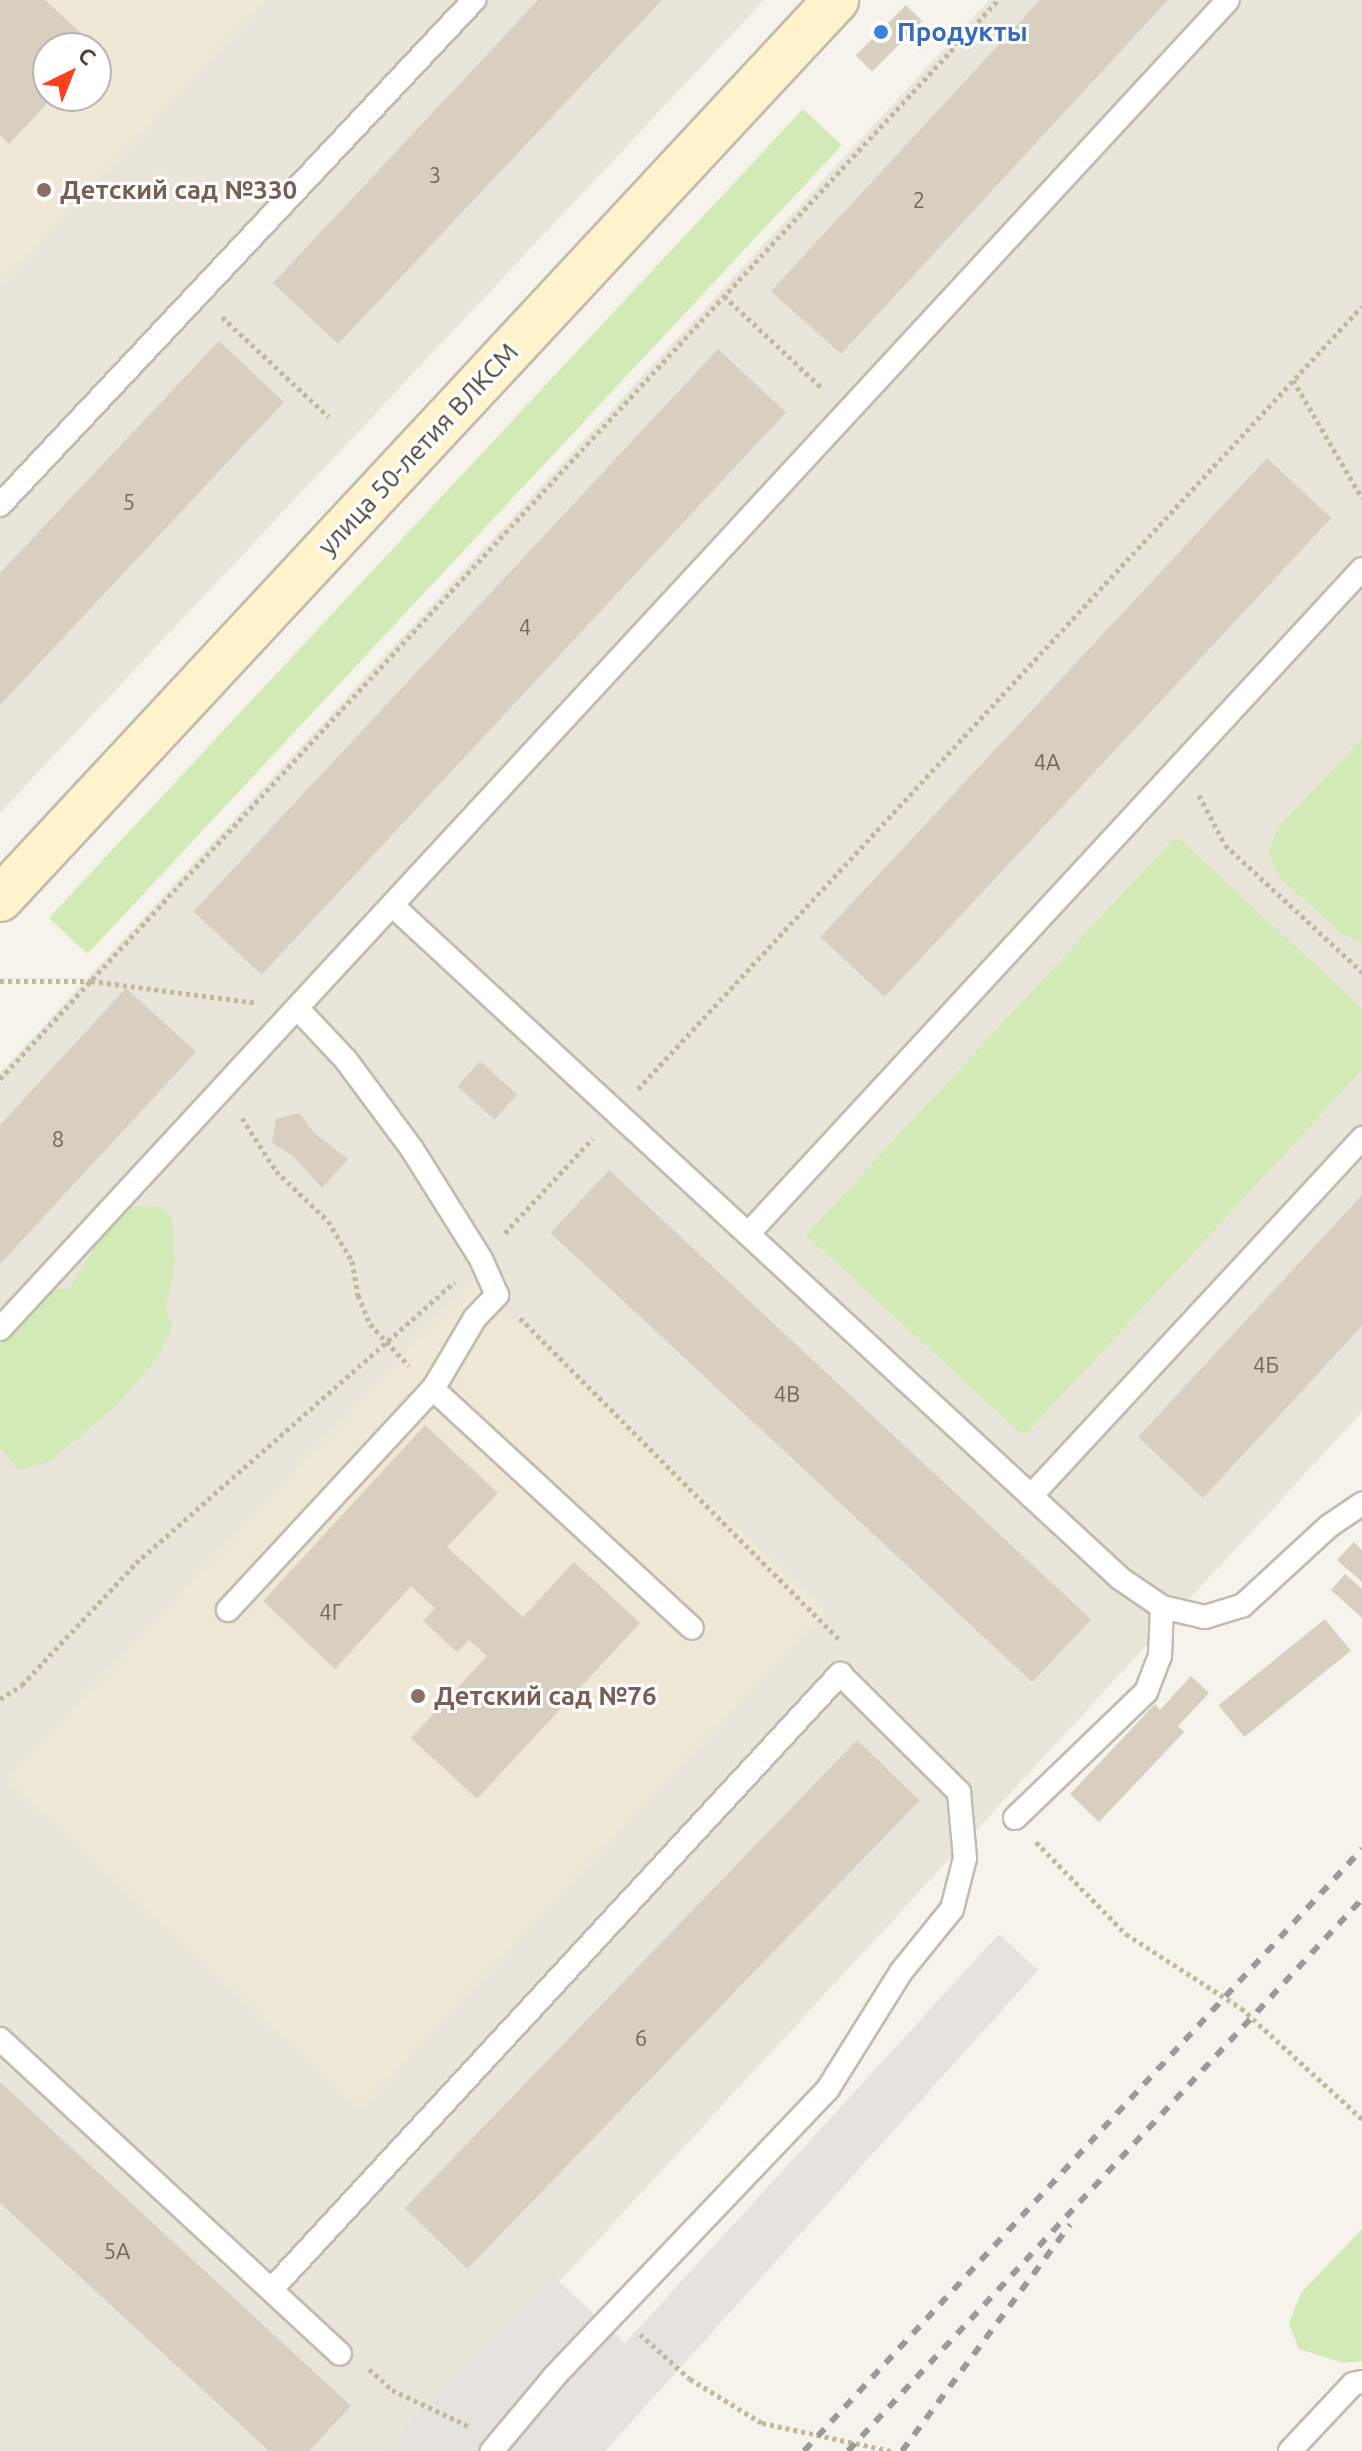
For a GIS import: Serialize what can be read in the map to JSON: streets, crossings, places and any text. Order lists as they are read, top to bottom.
{
  "streets": {
    "main road": ["улица 50-летия ВЛКСМ"]
  },
  "places": ["Продукты", "Детский сад №330", "Детский сад №76"],
  "house_numbers": [
    "3",
    "2",
    "5",
    "4",
    "4А",
    "8",
    "4Б",
    "4В",
    "4Г",
    "6",
    "5А"
  ],
  "north": "top right"
}
